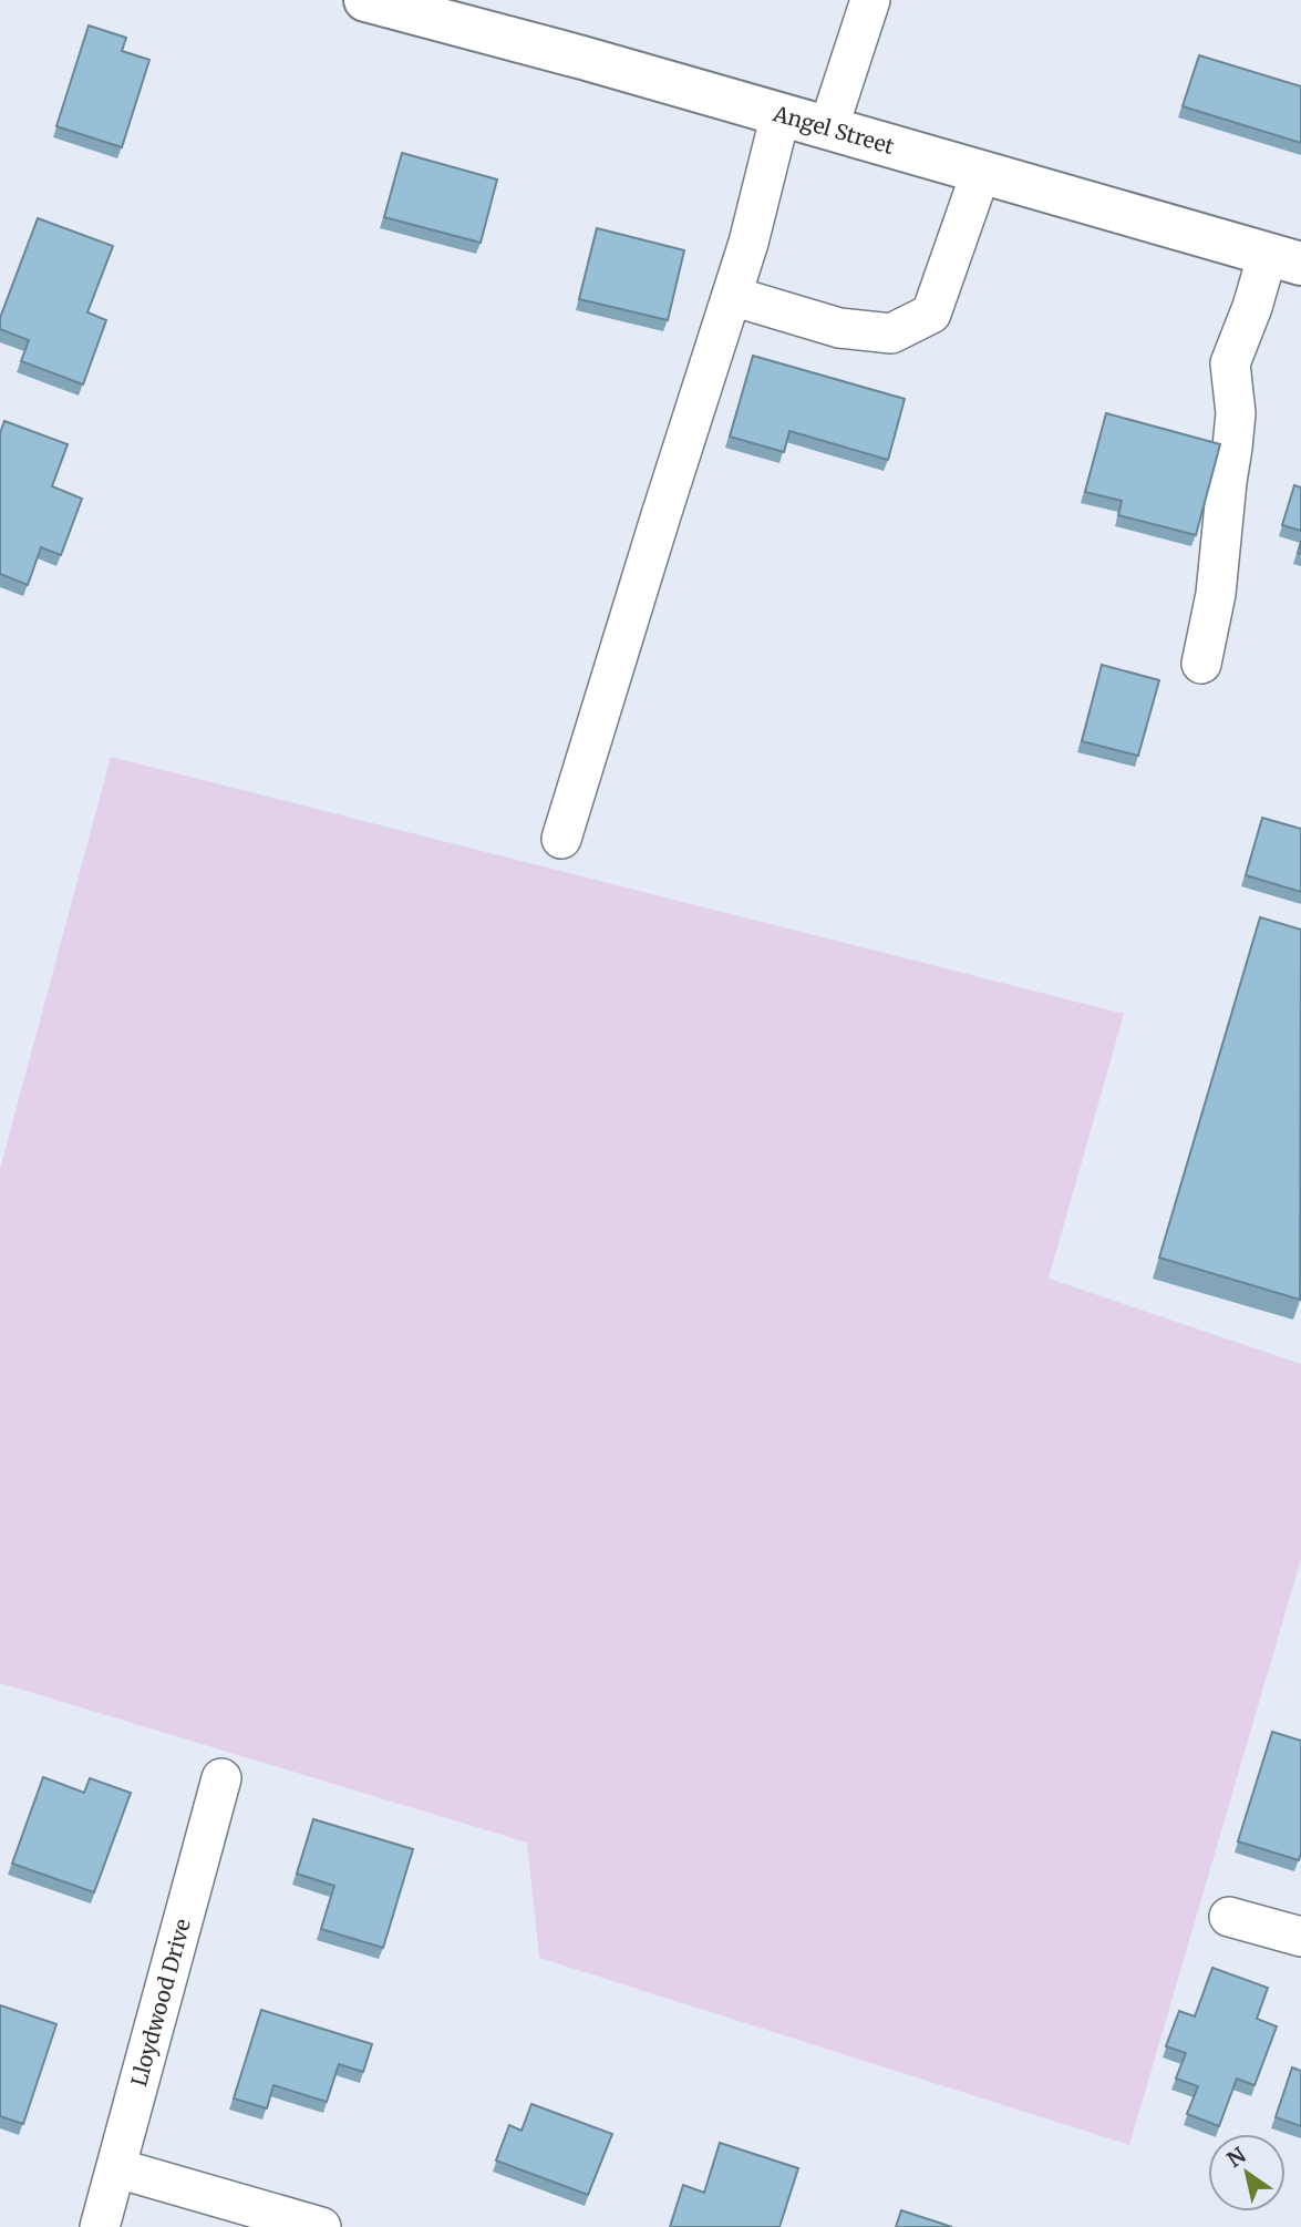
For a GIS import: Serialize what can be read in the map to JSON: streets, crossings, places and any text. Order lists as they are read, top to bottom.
{
  "streets": {
    "main road": ["Angel Street"],
    "street": ["Lloydwood Drive"]
  },
  "north": "top left"
}
